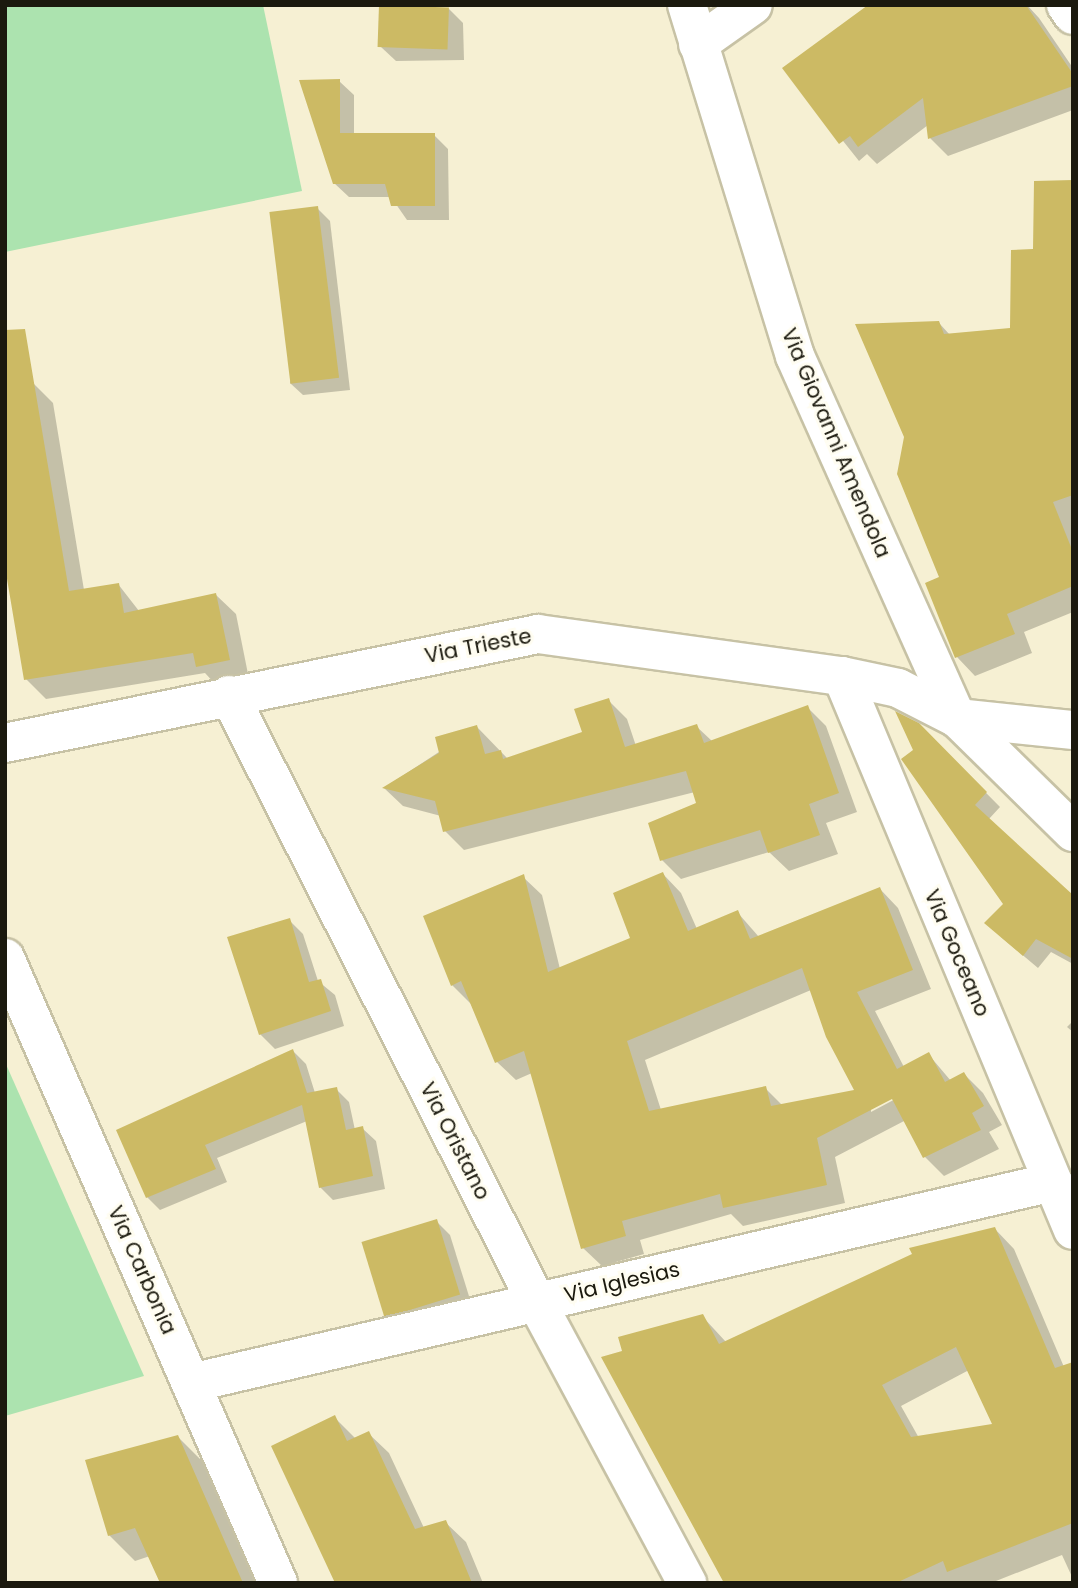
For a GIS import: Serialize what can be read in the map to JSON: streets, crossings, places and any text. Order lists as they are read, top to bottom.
{
  "streets": {
    "street": [
      "Via Giovanni Amendola",
      "Via Trieste",
      "Via Goceano",
      "Via Oristano",
      "Via Carbonia",
      "Via Iglesias"
    ]
  },
  "crossings": [
    ["Via Giovanni Amendola", "Via Trieste"],
    ["Via Trieste", "Via Goceano"],
    ["Via Trieste", "Via Oristano"],
    ["Via Goceano", "Via Iglesias"],
    ["Via Oristano", "Via Iglesias"],
    ["Via Carbonia", "Via Iglesias"]
  ]
}
